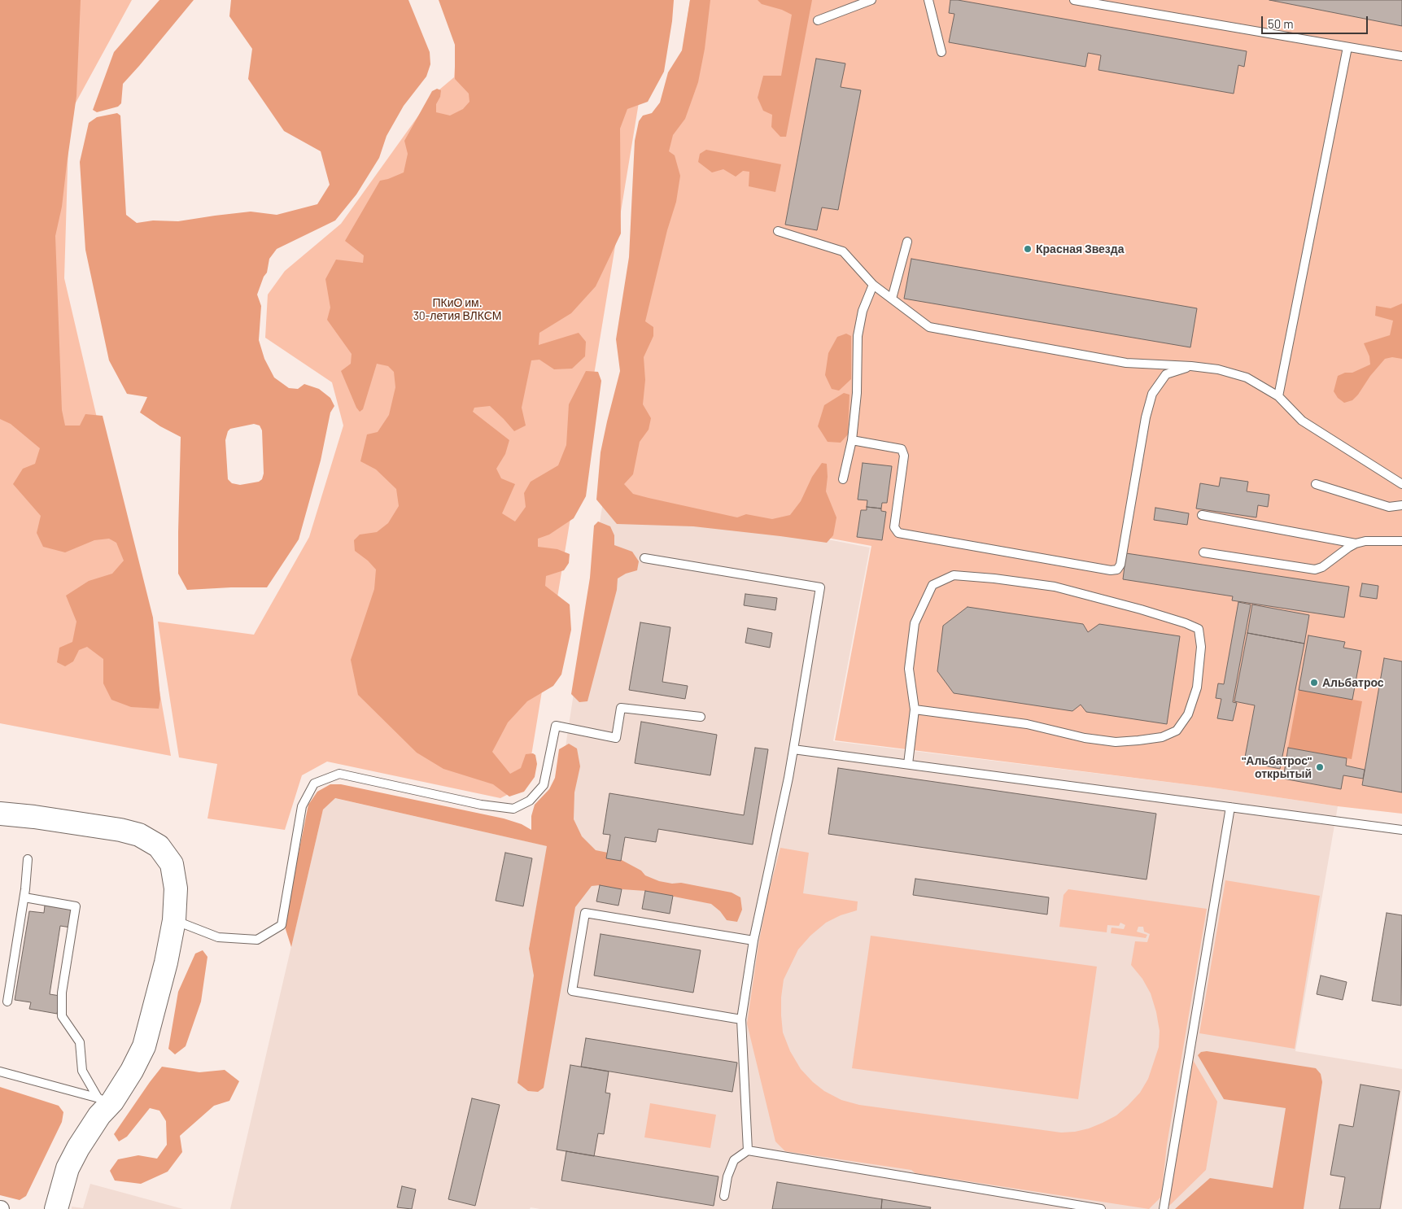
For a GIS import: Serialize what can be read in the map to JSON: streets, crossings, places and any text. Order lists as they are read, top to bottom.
{
  "parks": ["ПКиО им. 30-летия ВЛКСМ"],
  "places": ["Красная Звезда", "Альбатрос", "\"Альбатрос\" открытый"],
  "scale_bar": "50 m"
}
